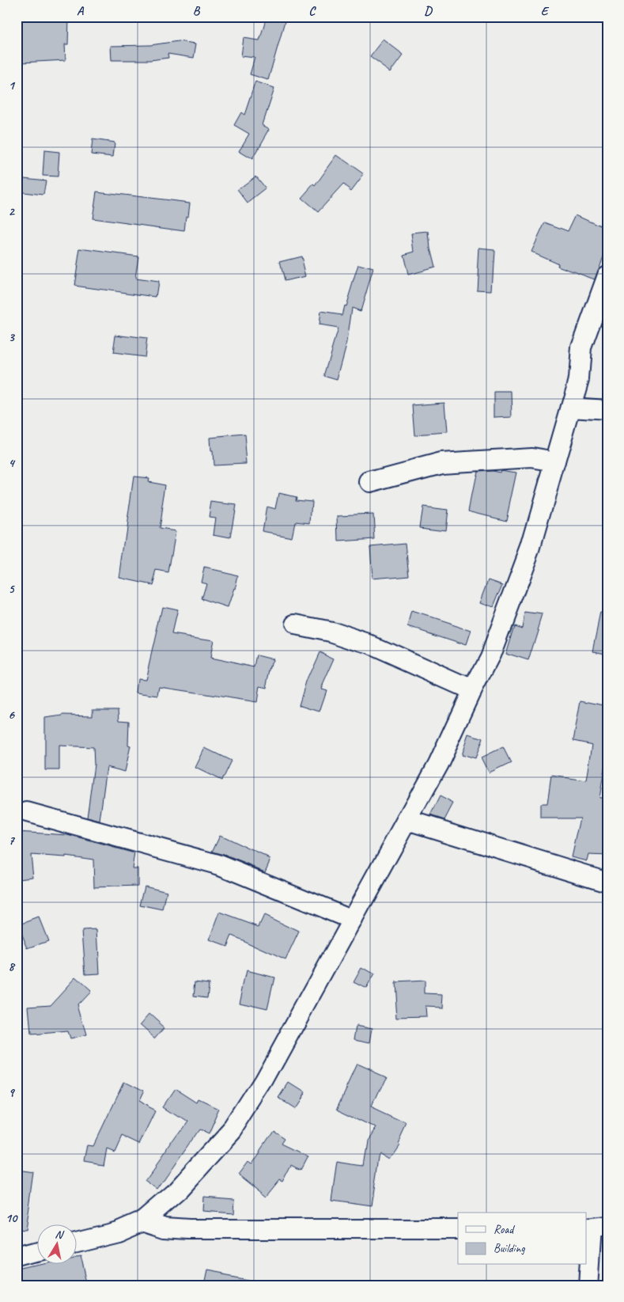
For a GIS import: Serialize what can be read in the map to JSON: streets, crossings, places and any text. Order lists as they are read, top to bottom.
{
  "legend": ["Road", "Building"],
  "north": "top",
  "grid": {
    "columns": [
      "A",
      "B",
      "C",
      "D",
      "E"
    ],
    "rows": [
      "1",
      "2",
      "3",
      "4",
      "5",
      "6",
      "7",
      "8",
      "9",
      "10"
    ]
  }
}
